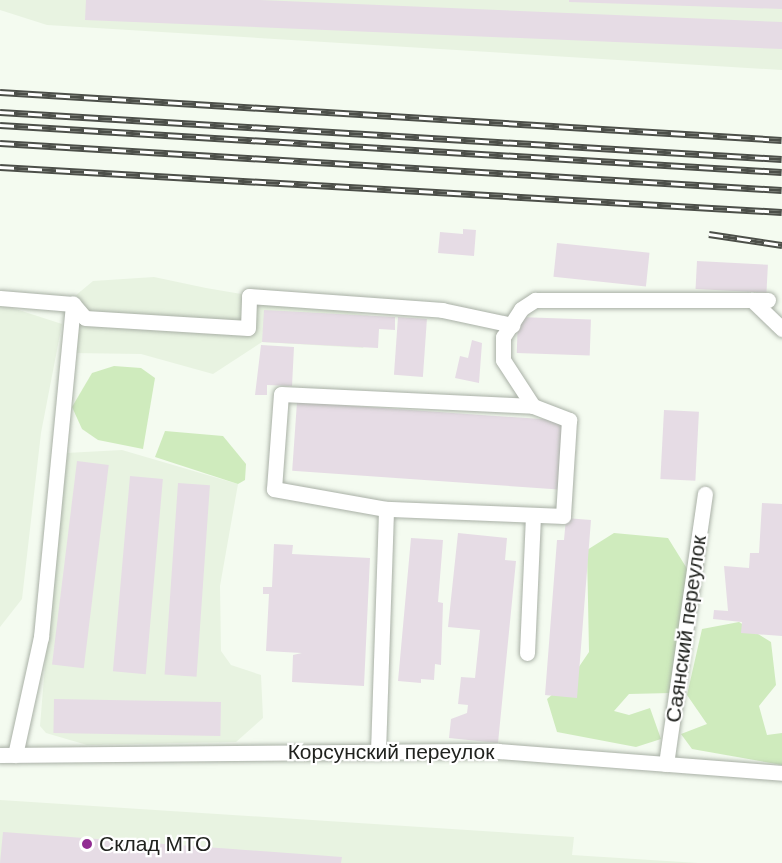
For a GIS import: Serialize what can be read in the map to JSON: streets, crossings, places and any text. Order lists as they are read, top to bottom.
{
  "streets": {
    "street": ["Саянский переулок", "Корсунский переулок"]
  },
  "crossings": [
    ["Саянский переулок", "Корсунский переулок"]
  ],
  "places": ["Склад МТО"]
}
